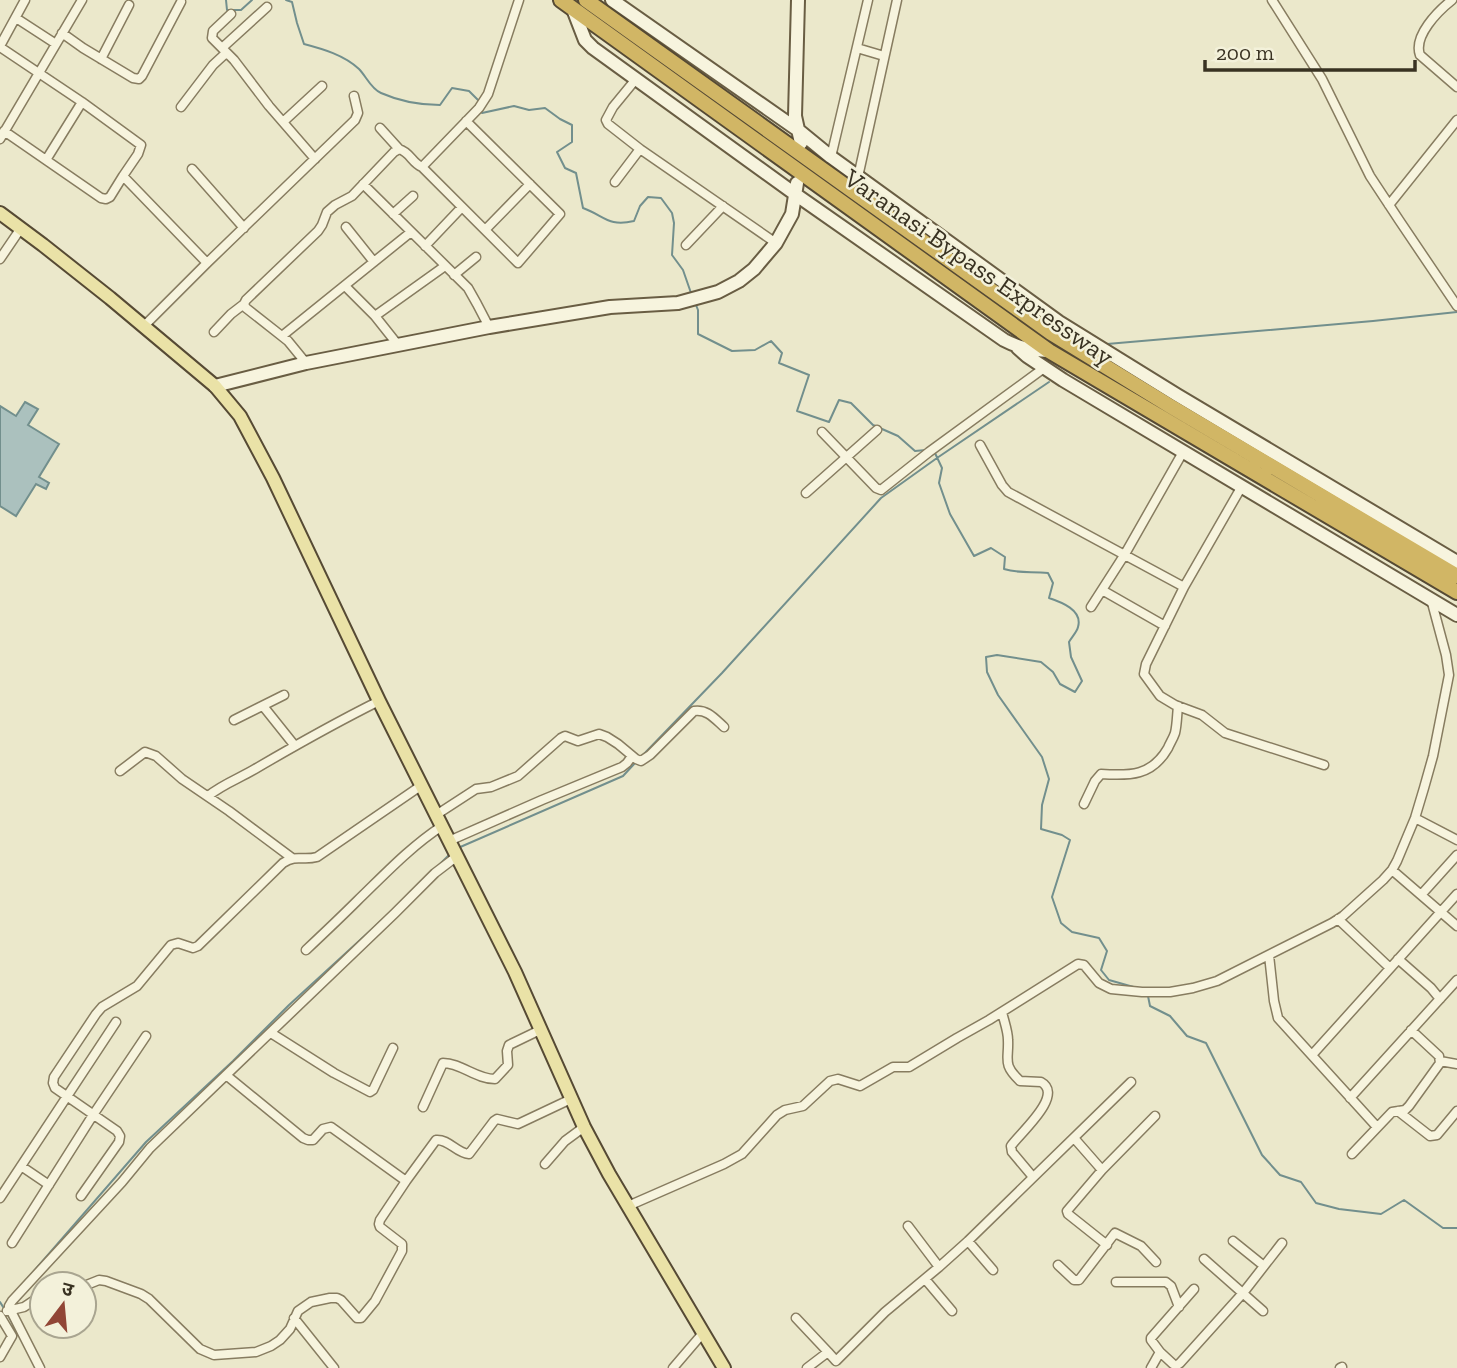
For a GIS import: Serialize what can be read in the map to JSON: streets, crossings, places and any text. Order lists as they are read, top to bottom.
{
  "streets": {
    "highway": ["Varanasi Bypass Expressway"]
  },
  "scale_bar": "200 m",
  "north": "top"
}
